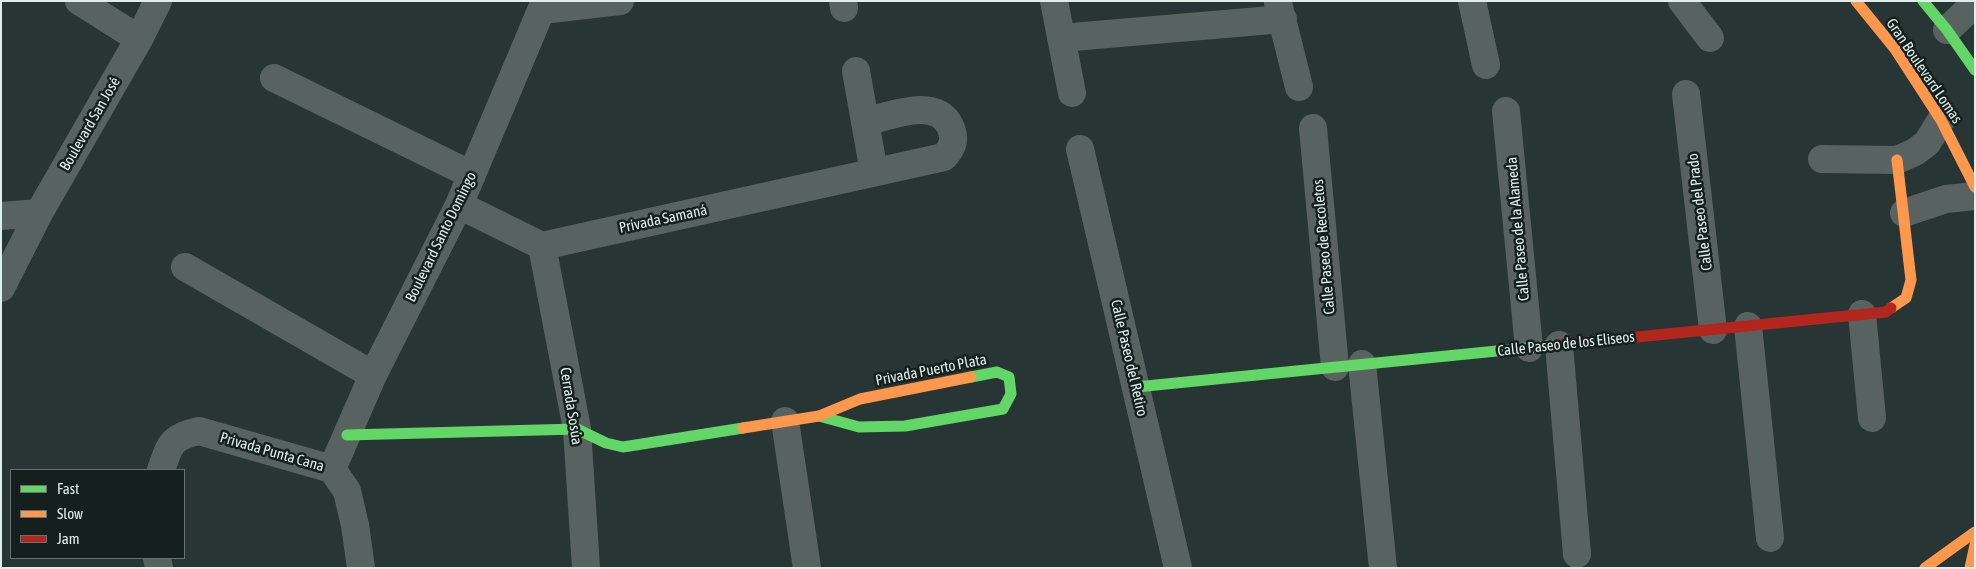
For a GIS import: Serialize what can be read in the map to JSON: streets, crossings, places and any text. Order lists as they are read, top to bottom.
{
  "streets": {
    "street": [
      "Gran Boulevard Lomas",
      "Boulevard San José",
      "Calle Paseo del Prado",
      "Privada Samaná",
      "Calle Paseo de la Alameda",
      "Boulevard Santo Domingo",
      "Calle Paseo de Recoletos",
      "Calle Paseo de los Eliseos",
      "Calle Paseo del Retiro",
      "Privada Puerto Plata",
      "Cerrada Sosúa",
      "Privada Punta Cana"
    ]
  },
  "crossings": [
    ["Calle Paseo del Prado", "Calle Paseo de los Eliseos"],
    ["Privada Samaná", "Cerrada Sosúa"],
    ["Calle Paseo de la Alameda", "Calle Paseo de los Eliseos"],
    ["Boulevard Santo Domingo", "Privada Punta Cana"],
    ["Calle Paseo de Recoletos", "Calle Paseo de los Eliseos"],
    ["Calle Paseo de los Eliseos", "Calle Paseo del Retiro"],
    ["Privada Puerto Plata", "Cerrada Sosúa"]
  ],
  "legend": ["Fast", "Slow", "Jam"]
}
